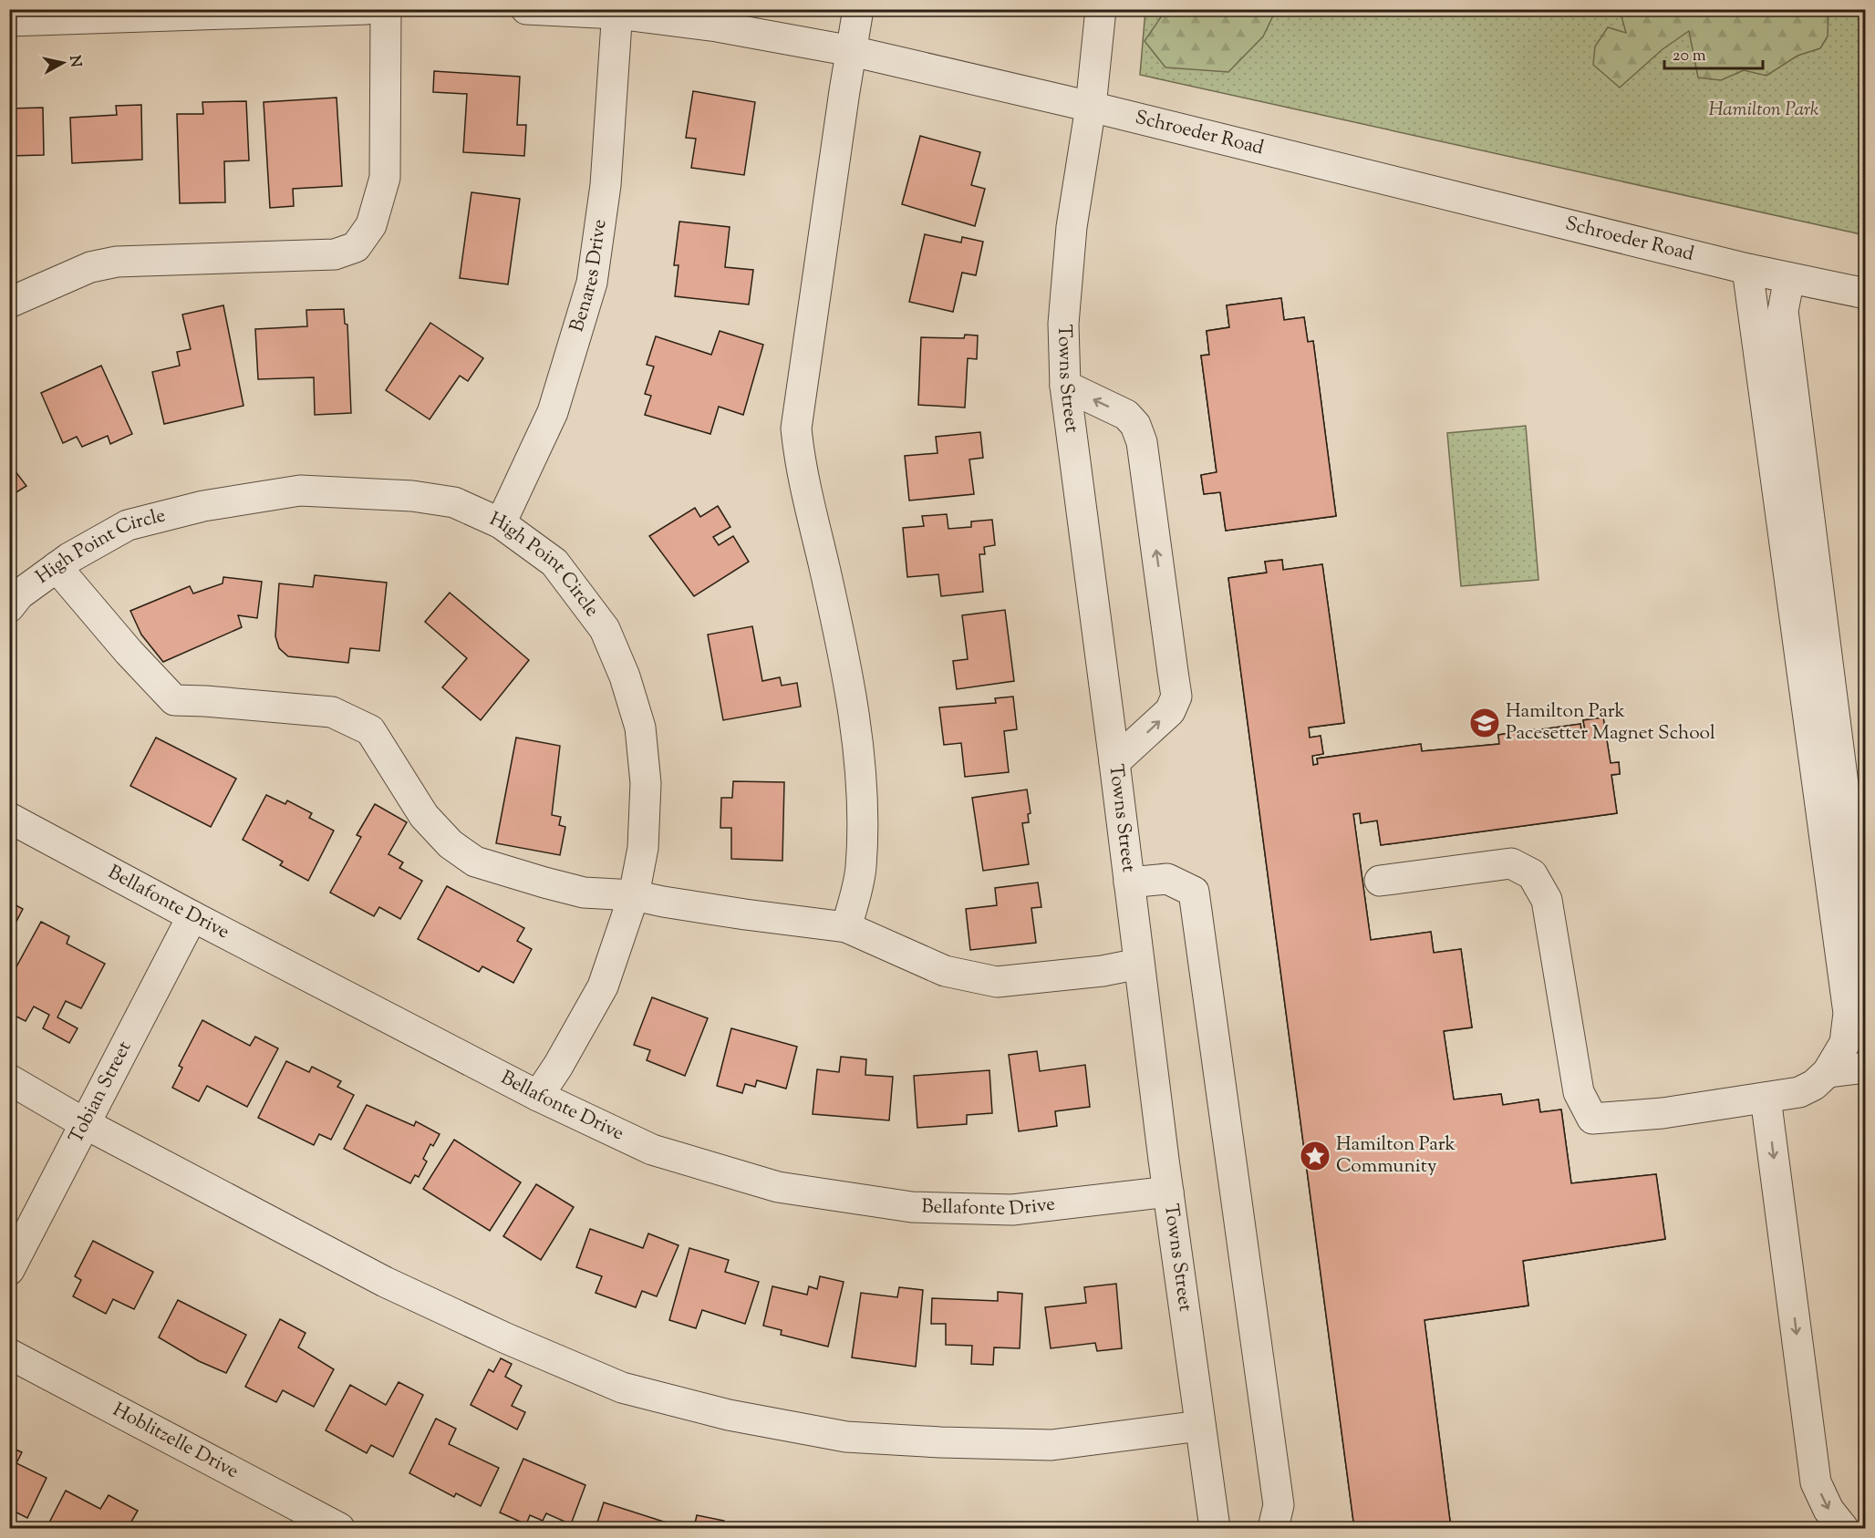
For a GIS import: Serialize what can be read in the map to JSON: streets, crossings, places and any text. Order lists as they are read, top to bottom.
{
  "streets": {
    "street": [
      "Schroeder Road",
      "Benares Drive",
      "Towns Street",
      "High Point Circle",
      "Bellafonte Drive",
      "Tobian Street",
      "Hoblitzelle Drive"
    ]
  },
  "crossings": [
    ["Schroeder Road", "Benares Drive"],
    ["Schroeder Road", "Towns Street"],
    ["Benares Drive", "High Point Circle"],
    ["Towns Street", "Bellafonte Drive"],
    ["High Point Circle", "Bellafonte Drive"],
    ["Bellafonte Drive", "Tobian Street"]
  ],
  "parks": ["Hamilton Park"],
  "places": {
    "school or university": ["Hamilton Park Pacesetter Magnet School"],
    "place": ["Hamilton Park Community"]
  },
  "scale_bar": "20 m",
  "north": "right"
}
